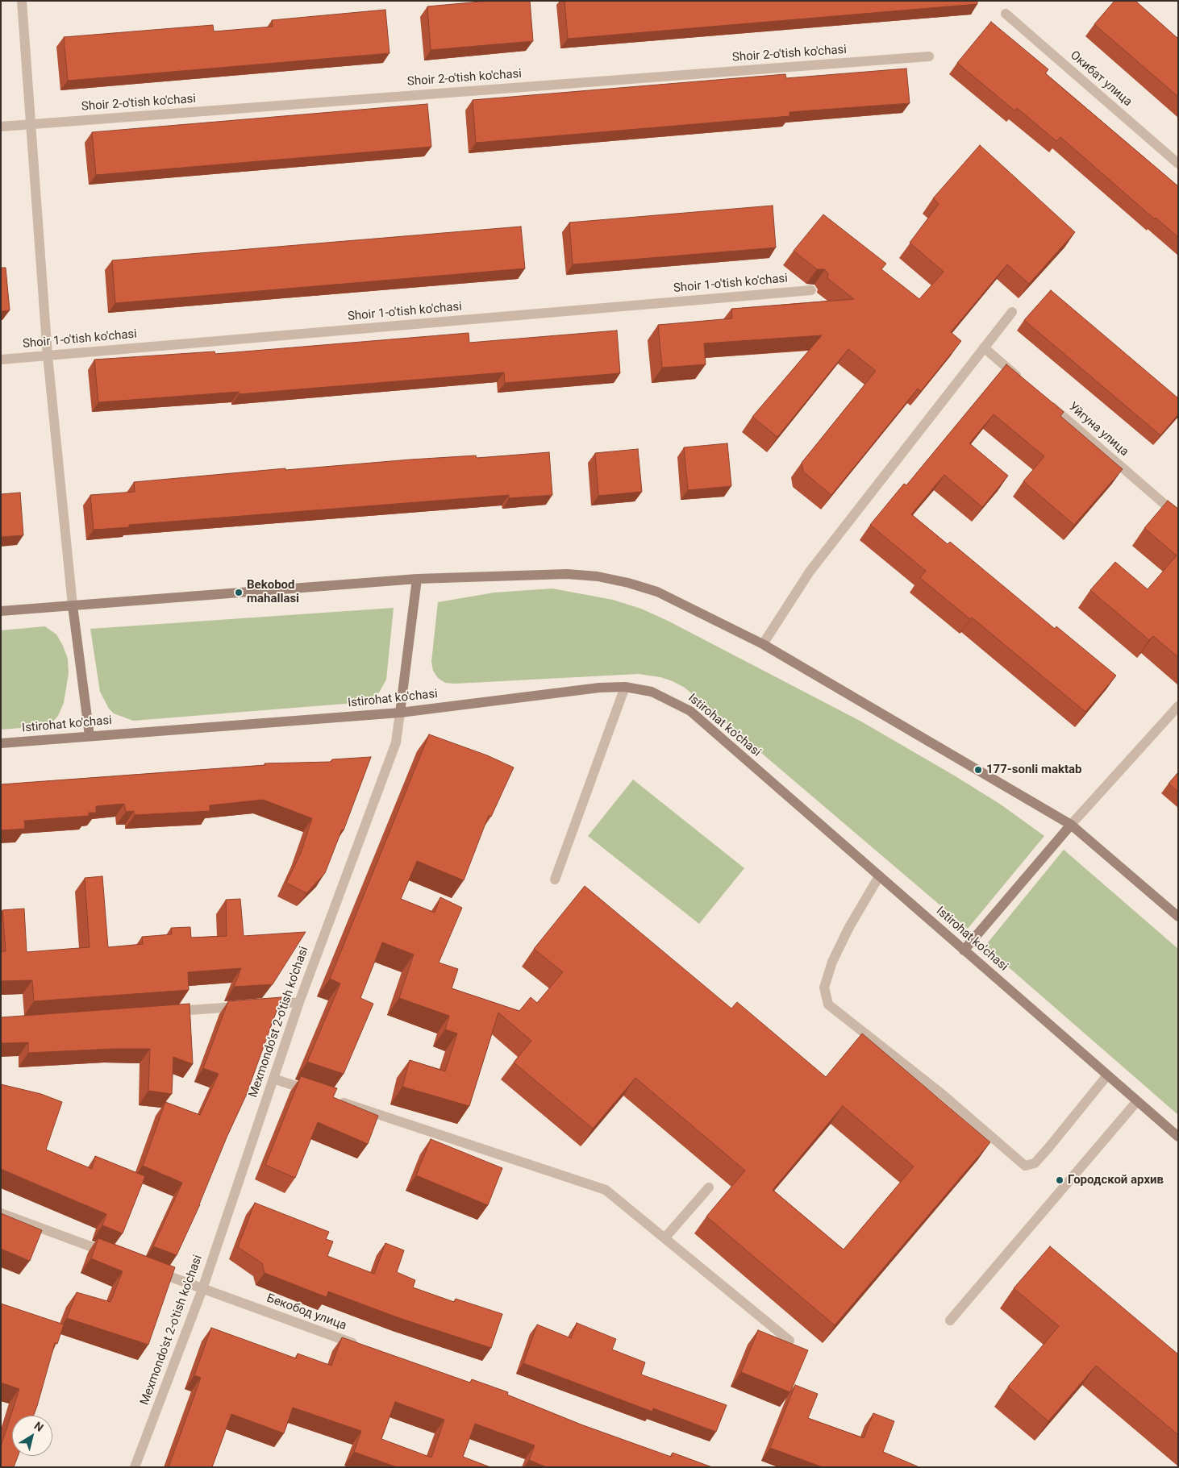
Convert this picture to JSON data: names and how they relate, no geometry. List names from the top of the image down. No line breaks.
{"streets":{"main road":["Istirohat ko'chasi","Mexmondo'st 2-o'tish ko'chasi"],"street":["Shoir 2-o'tish ko'chasi","Окибат улица","Shoir 1-o'tish ko'chasi","Уйгуна улица","Бекобод улица"]},"crossings":[["Istirohat ko'chasi","Mexmondo'st 2-o'tish ko'chasi"],["Mexmondo'st 2-o'tish ko'chasi","Бекобод улица"]],"places":["Bekobod mahallasi","177-sonli maktab","Городской архив"],"north":"top right"}
